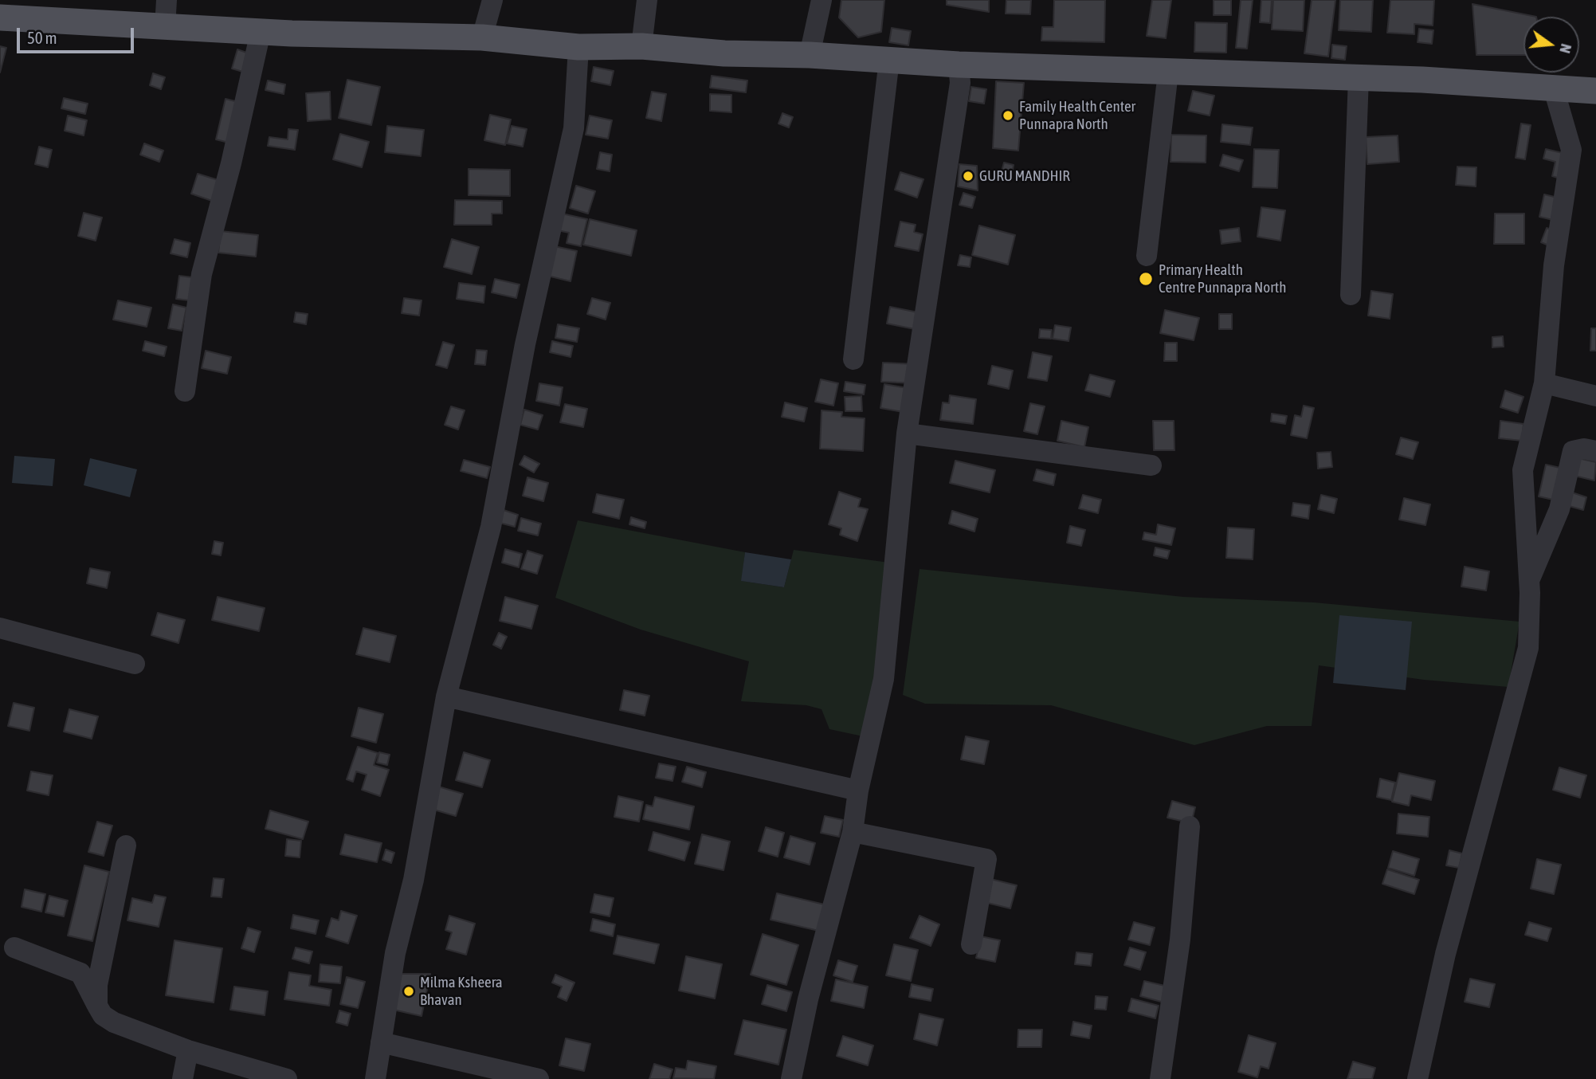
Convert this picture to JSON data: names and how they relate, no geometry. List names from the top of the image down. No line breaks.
{"places":["Family Health Center Punnapra North","GURU MANDHIR","Primary Health Centre Punnapra North","Milma Ksheera Bhavan"],"scale_bar":"50 m","north":"right"}
